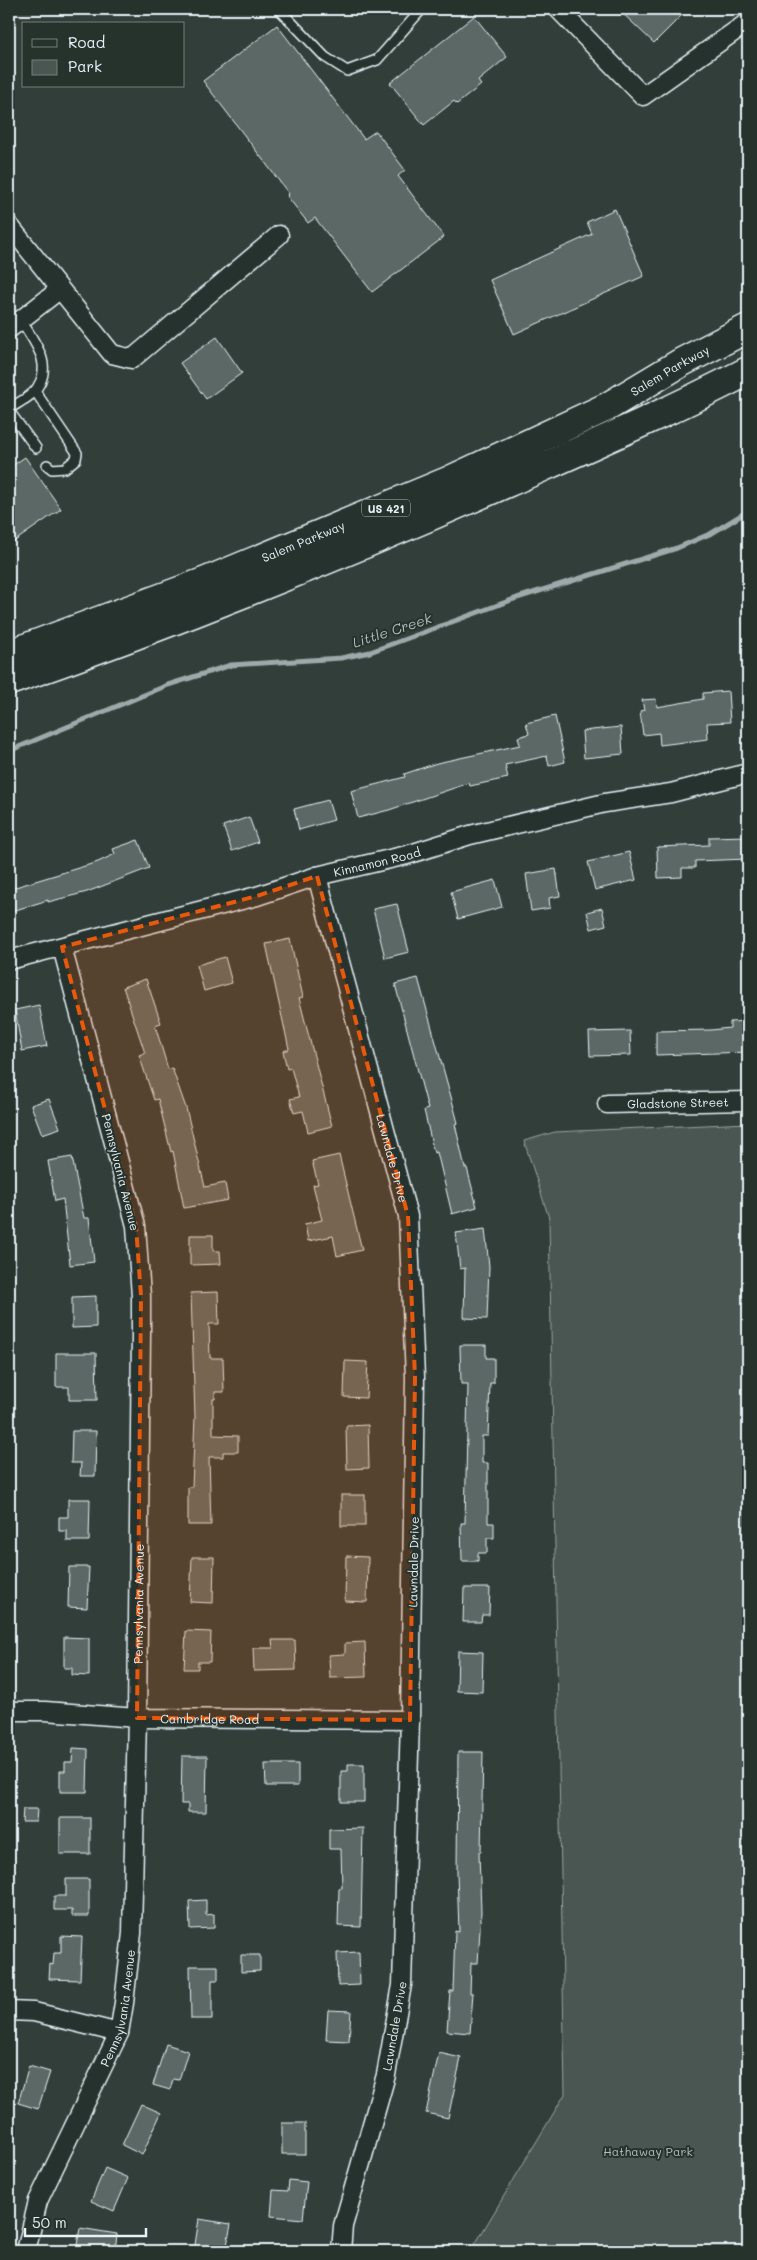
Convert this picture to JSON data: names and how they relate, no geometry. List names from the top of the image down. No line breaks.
{"streets":{"highway":["Salem Parkway","US 421"],"street":["Kinnamon Road","Gladstone Street","Lawndale Drive","Pennsylvania Avenue","Cambridge Road"]},"crossings":[["Kinnamon Road","Lawndale Drive"],["Kinnamon Road","Pennsylvania Avenue"],["Lawndale Drive","Cambridge Road"],["Pennsylvania Avenue","Cambridge Road"]],"water":["Little Creek"],"parks":["Hathaway Park"],"legend":["Road","Park"],"scale_bar":"50 m"}
